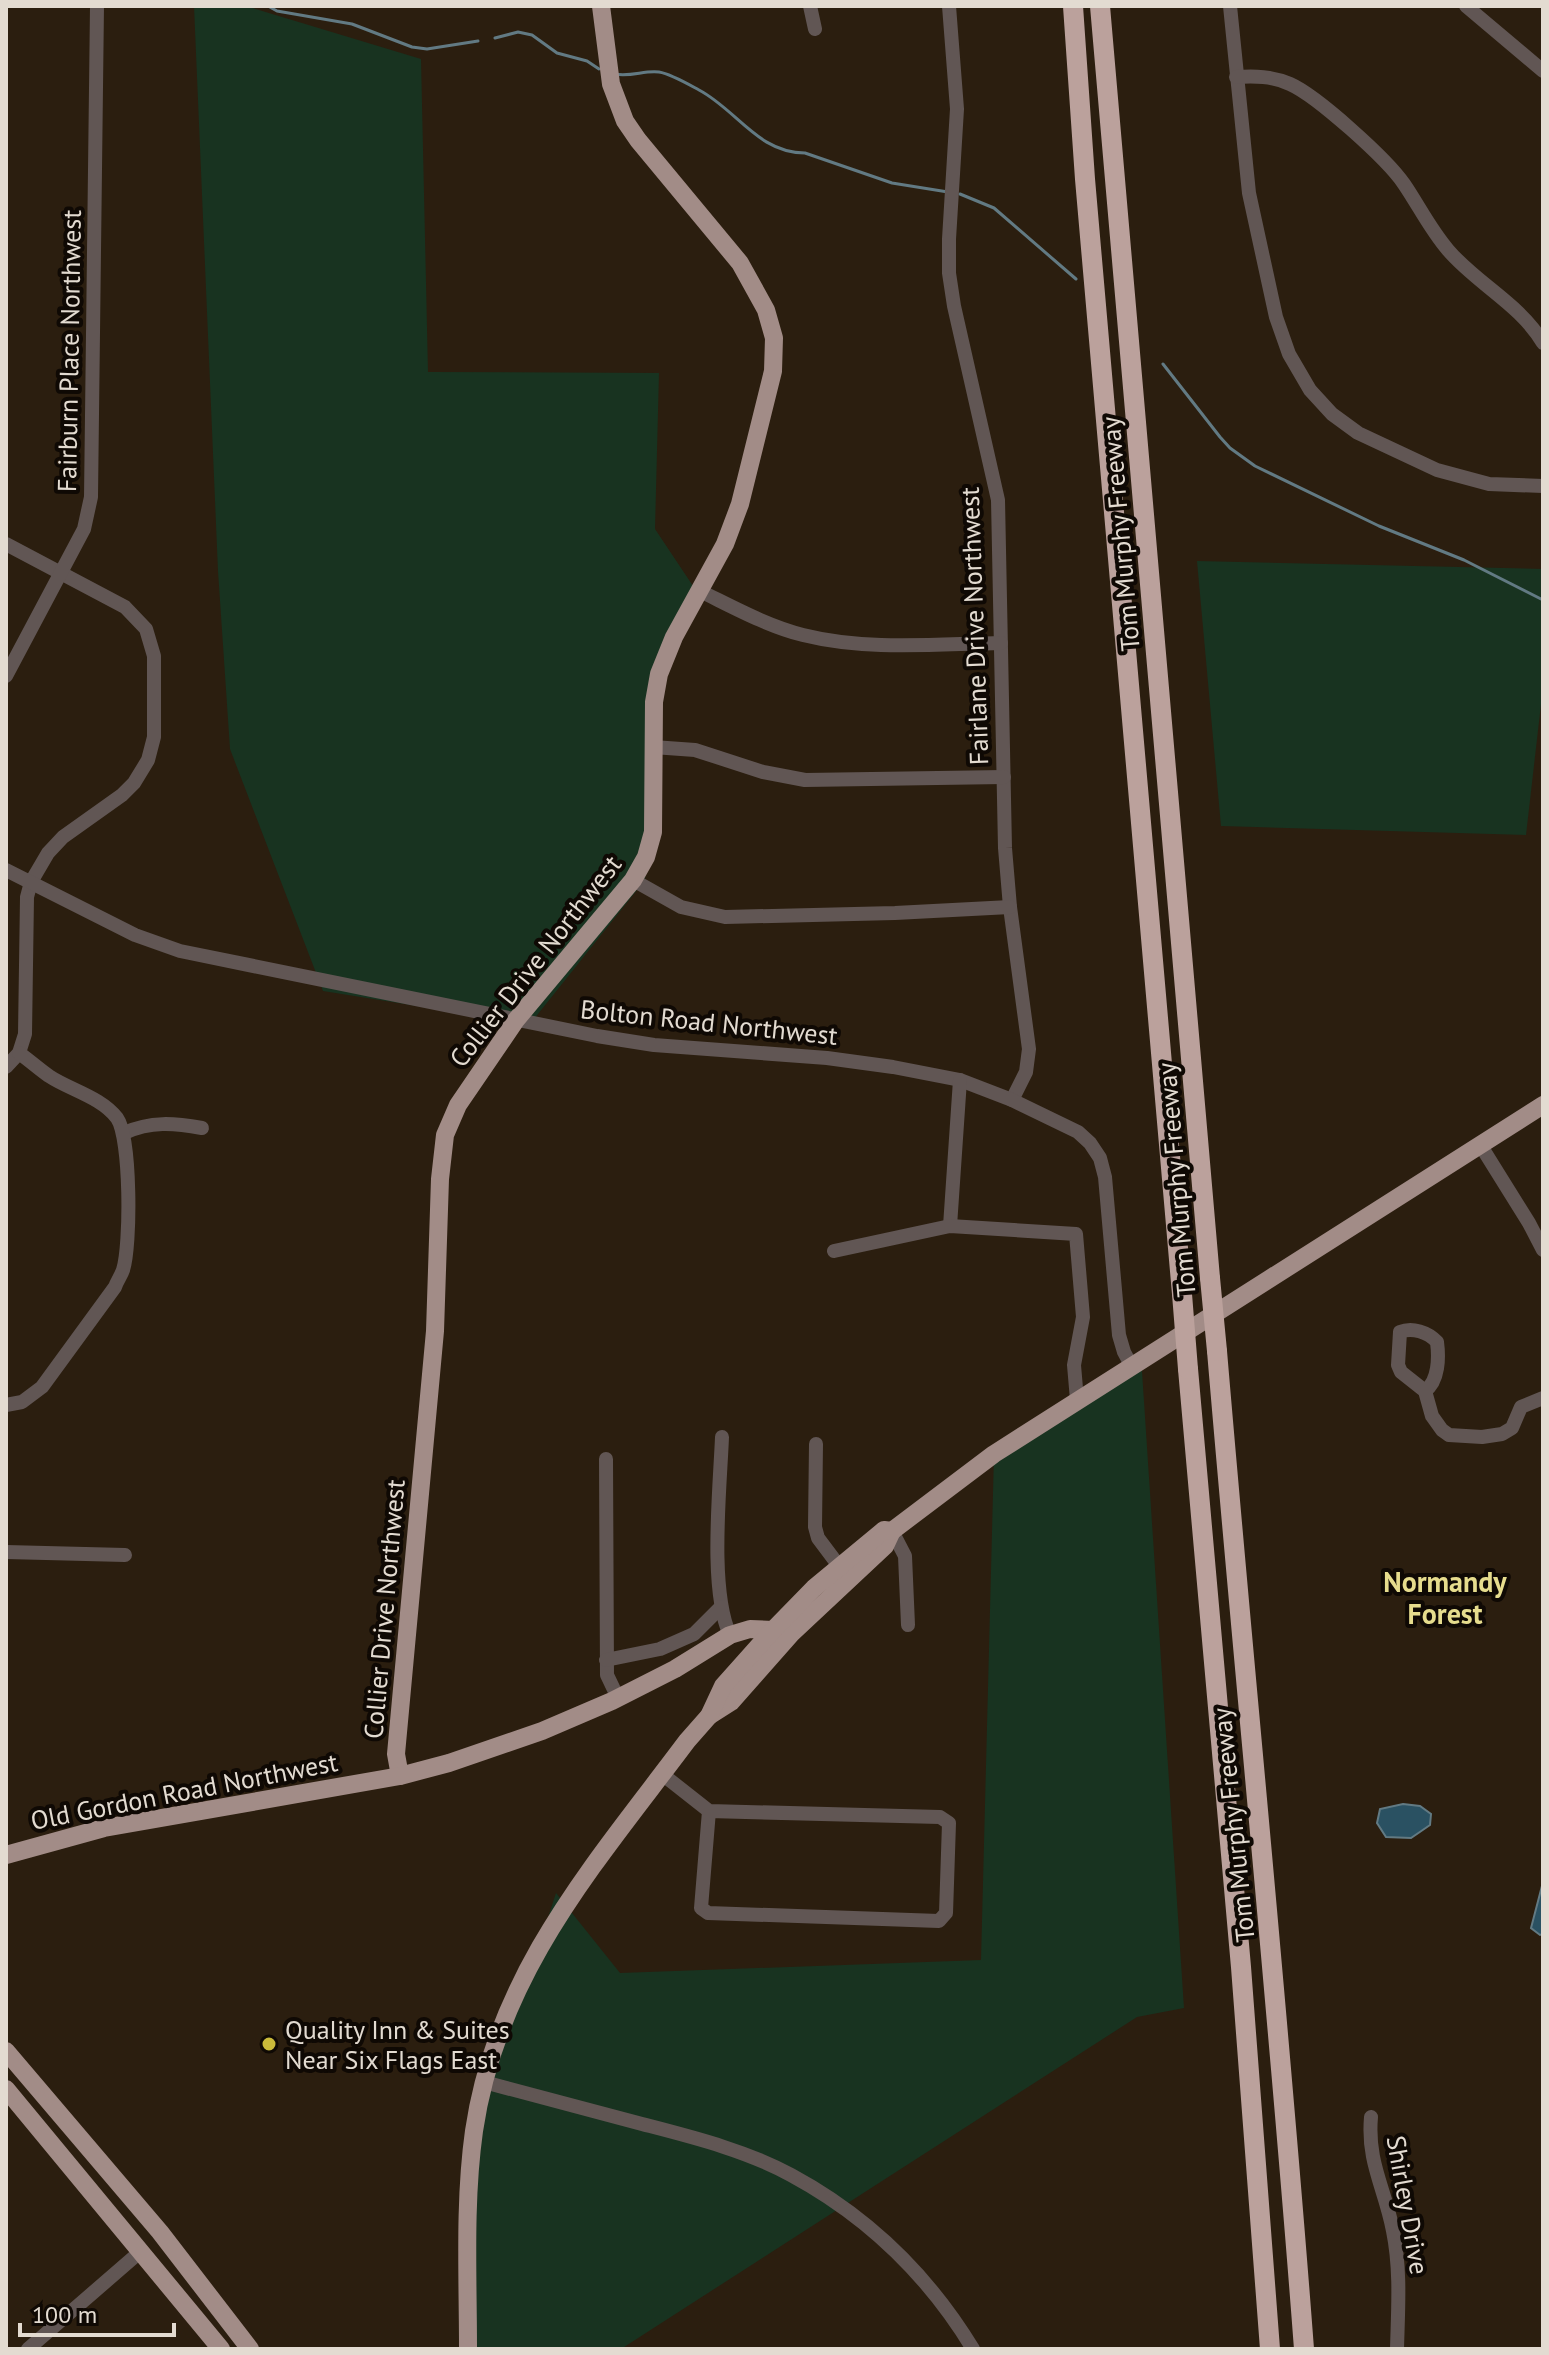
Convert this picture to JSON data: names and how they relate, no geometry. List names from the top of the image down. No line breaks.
{"streets":{"highway":["Tom Murphy Freeway"],"main road":["Collier Drive Northwest","Old Gordon Road Northwest"],"street":["Fairburn Place Northwest","Fairlane Drive Northwest","Bolton Road Northwest","Shirley Drive"]},"crossings":[["Fairlane Drive Northwest","Bolton Road Northwest"],["Collier Drive Northwest","Bolton Road Northwest"],["Collier Drive Northwest","Old Gordon Road Northwest"]],"districts":["Normandy Forest"],"places":["Quality Inn & Suites Near Six Flags East"],"scale_bar":"100 m"}
